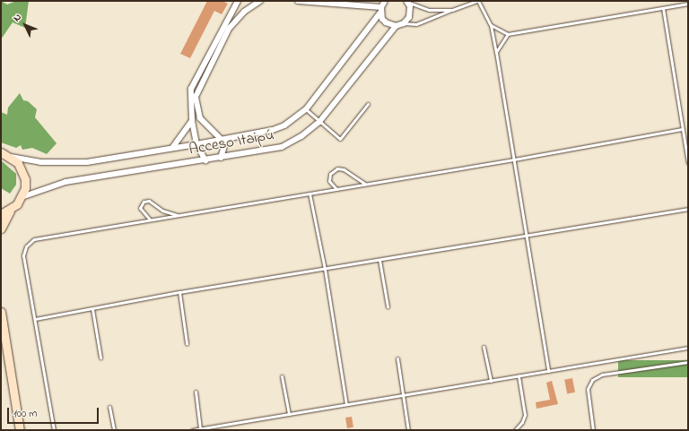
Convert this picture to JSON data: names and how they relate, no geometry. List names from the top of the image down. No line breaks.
{"streets":{"street":["Acceso Itaipú"]},"scale_bar":"100 m","north":"top left"}
